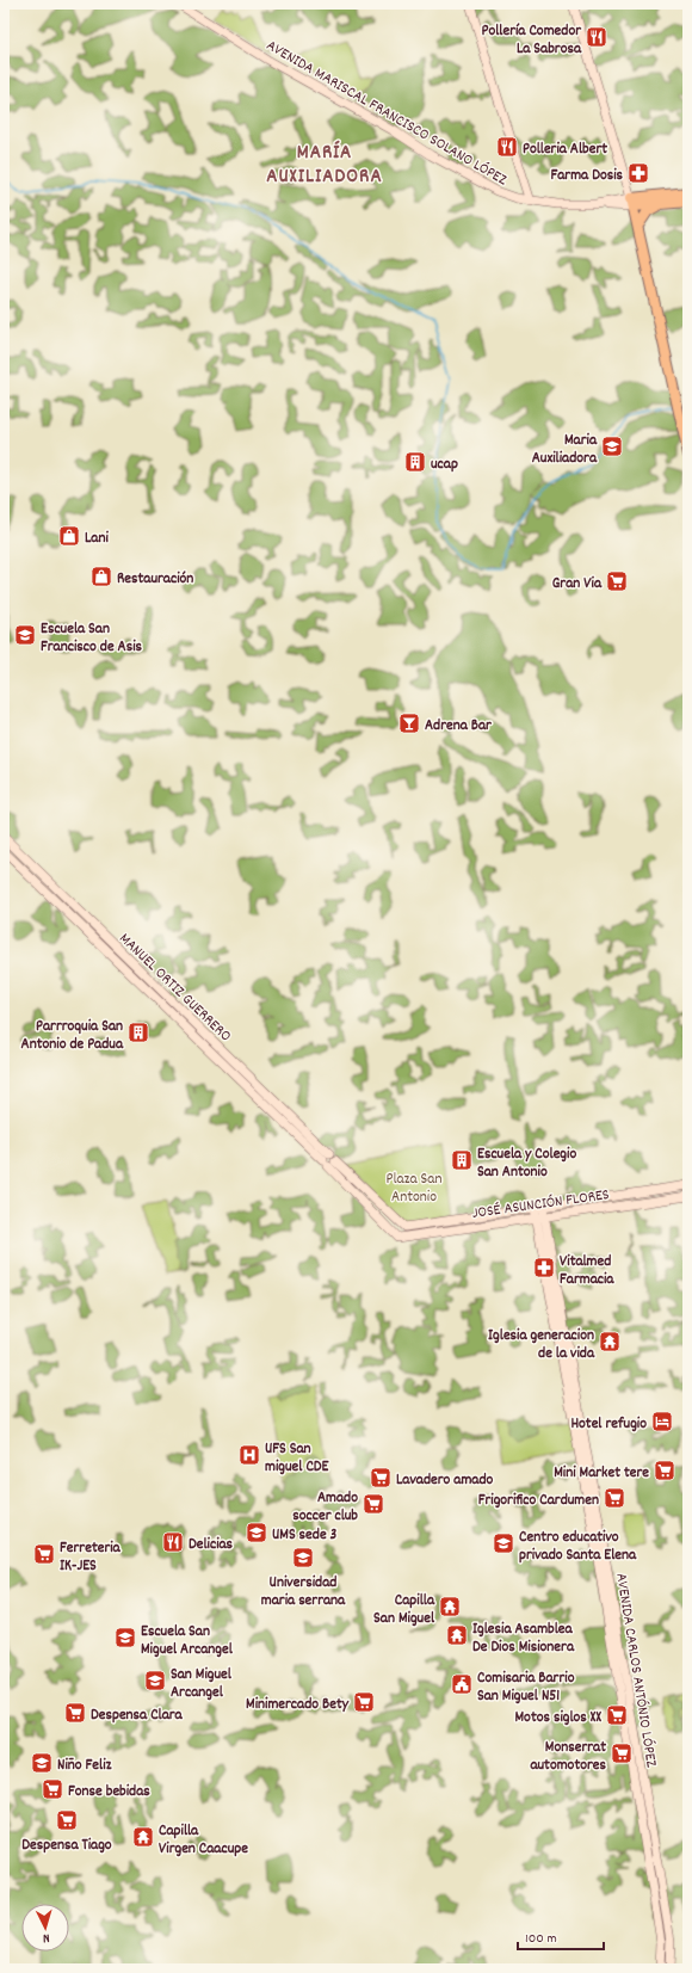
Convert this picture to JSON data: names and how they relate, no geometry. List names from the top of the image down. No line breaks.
{"streets":{"main road":["AVENIDA MARISCAL FRANCISCO SOLANO LÓPEZ","MANUEL ORTIZ GUERRERO","JOSÉ ASUNCIÓN FLORES","AVENIDA CARLOS ANTÓNIO LÓPEZ"]},"crossings":[["MANUEL ORTIZ GUERRERO","JOSÉ ASUNCIÓN FLORES"],["JOSÉ ASUNCIÓN FLORES","AVENIDA CARLOS ANTÓNIO LÓPEZ"]],"districts":["MARÍA AUXILIADORA"],"parks":["Plaza San Antonio"],"places":{"restaurant":["Pollería Comedor La Sabrosa","Polleria Albert","Delicias"],"pharmacy":["Farma Dosis","Vitalmed Farmacia"],"school or university":["Maria Auxiliadora","Escuela San Francisco de Asis","UMS sede 3","Centro educativo privado Santa Elena","Universidad maria serrana","Escuela San Miguel Arcangel","San Miguel Arcangel","Niño Feliz"],"building":["ucap","Parrroquia San Antonio de Padua","Escuela y Colegio San Antonio"],"shop":["Lani","Restauración"],"supermarket":["Gran Via","Mini Market tere","Lavadero amado","Frigorifico Cardumen","Amado soccer club","Ferreteria IK-JES","Minimercado Bety","Despensa Clara","Motos siglos XX","Monserrat automotores","Fonse bebidas","Despensa Tiago"],"bar":["Adrena Bar"],"temple":["Iglesia generacion de la vida","Capilla San Miguel","Iglesia Asamblea De Dios Misionera","Capilla Virgen Caacupe"],"hotel":["Hotel refugio"],"hospital":["UFS San miguel CDE"],"public building":["Comisaria Barrio San Miguel N51"]},"scale_bar":"100 m","north":"bottom"}
